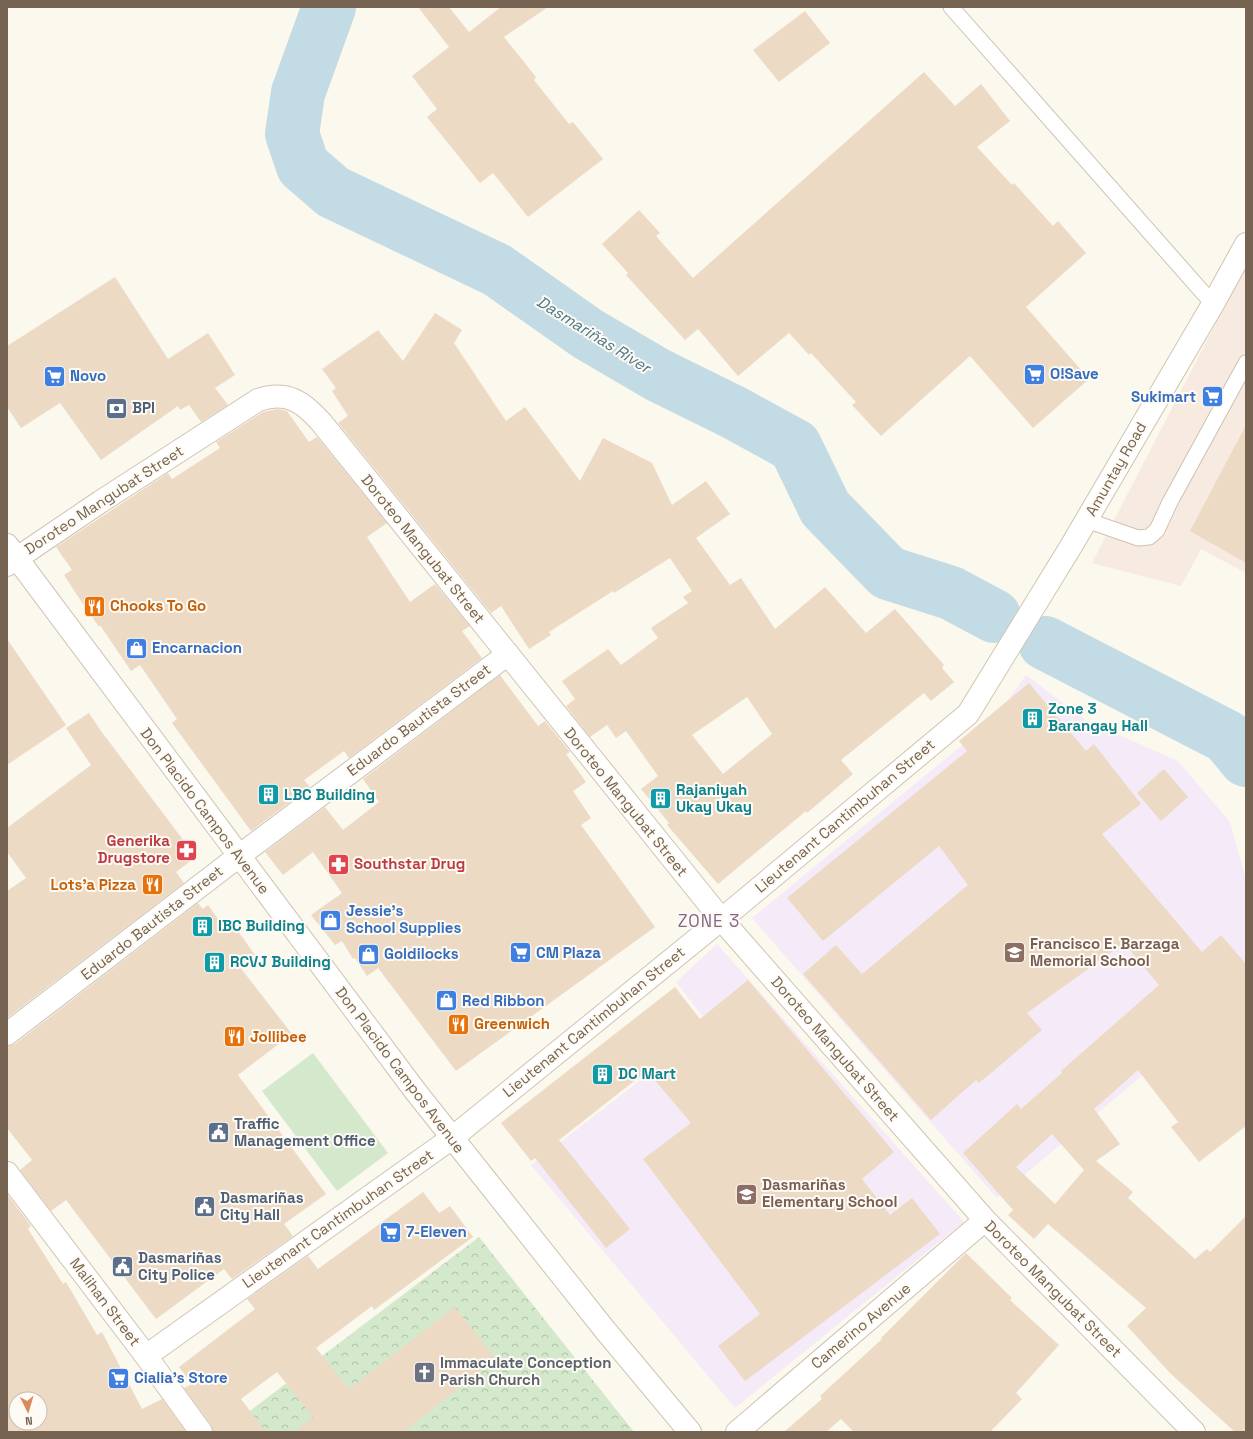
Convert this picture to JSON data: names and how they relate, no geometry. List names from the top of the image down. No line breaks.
{"streets":{"street":["Amuntay Road","Doroteo Mangubat Street","Eduardo Bautista Street","Don Placido Campos Avenue","Lieutenant Cantimbuhan Street","Malihan Street","Camerino Avenue"]},"crossings":[["Amuntay Road","Lieutenant Cantimbuhan Street"],["Doroteo Mangubat Street","Eduardo Bautista Street"],["Doroteo Mangubat Street","Don Placido Campos Avenue"],["Doroteo Mangubat Street","Lieutenant Cantimbuhan Street"],["Doroteo Mangubat Street","Camerino Avenue"],["Eduardo Bautista Street","Don Placido Campos Avenue"],["Don Placido Campos Avenue","Lieutenant Cantimbuhan Street"],["Lieutenant Cantimbuhan Street","Malihan Street"]],"districts":["ZONE 3"],"water":["Dasmariñas River"],"places":{"supermarket":["O!Save","Novo","Sukimart","CM Plaza","7-Eleven","Cialia's Store"],"bank":["BPI"],"restaurant":["Chooks To Go","Lots'a Pizza","Greenwich","Jollibee"],"shop":["Encarnacion","Jessie's School Supplies","Goldilocks","Red Ribbon"],"building":["Zone 3 Barangay Hall","LBC Building","Rajaniyah Ukay Ukay","IBC Building","RCVJ Building","DC Mart"],"pharmacy":["Generika Drugstore","Southstar Drug"],"school or university":["Francisco E. Barzaga Memorial School","Dasmariñas Elementary School"],"public building":["Traffic Management Office","Dasmariñas City Hall","Dasmariñas City Police"],"church":["Immaculate Conception Parish Church"]},"north":"bottom"}
